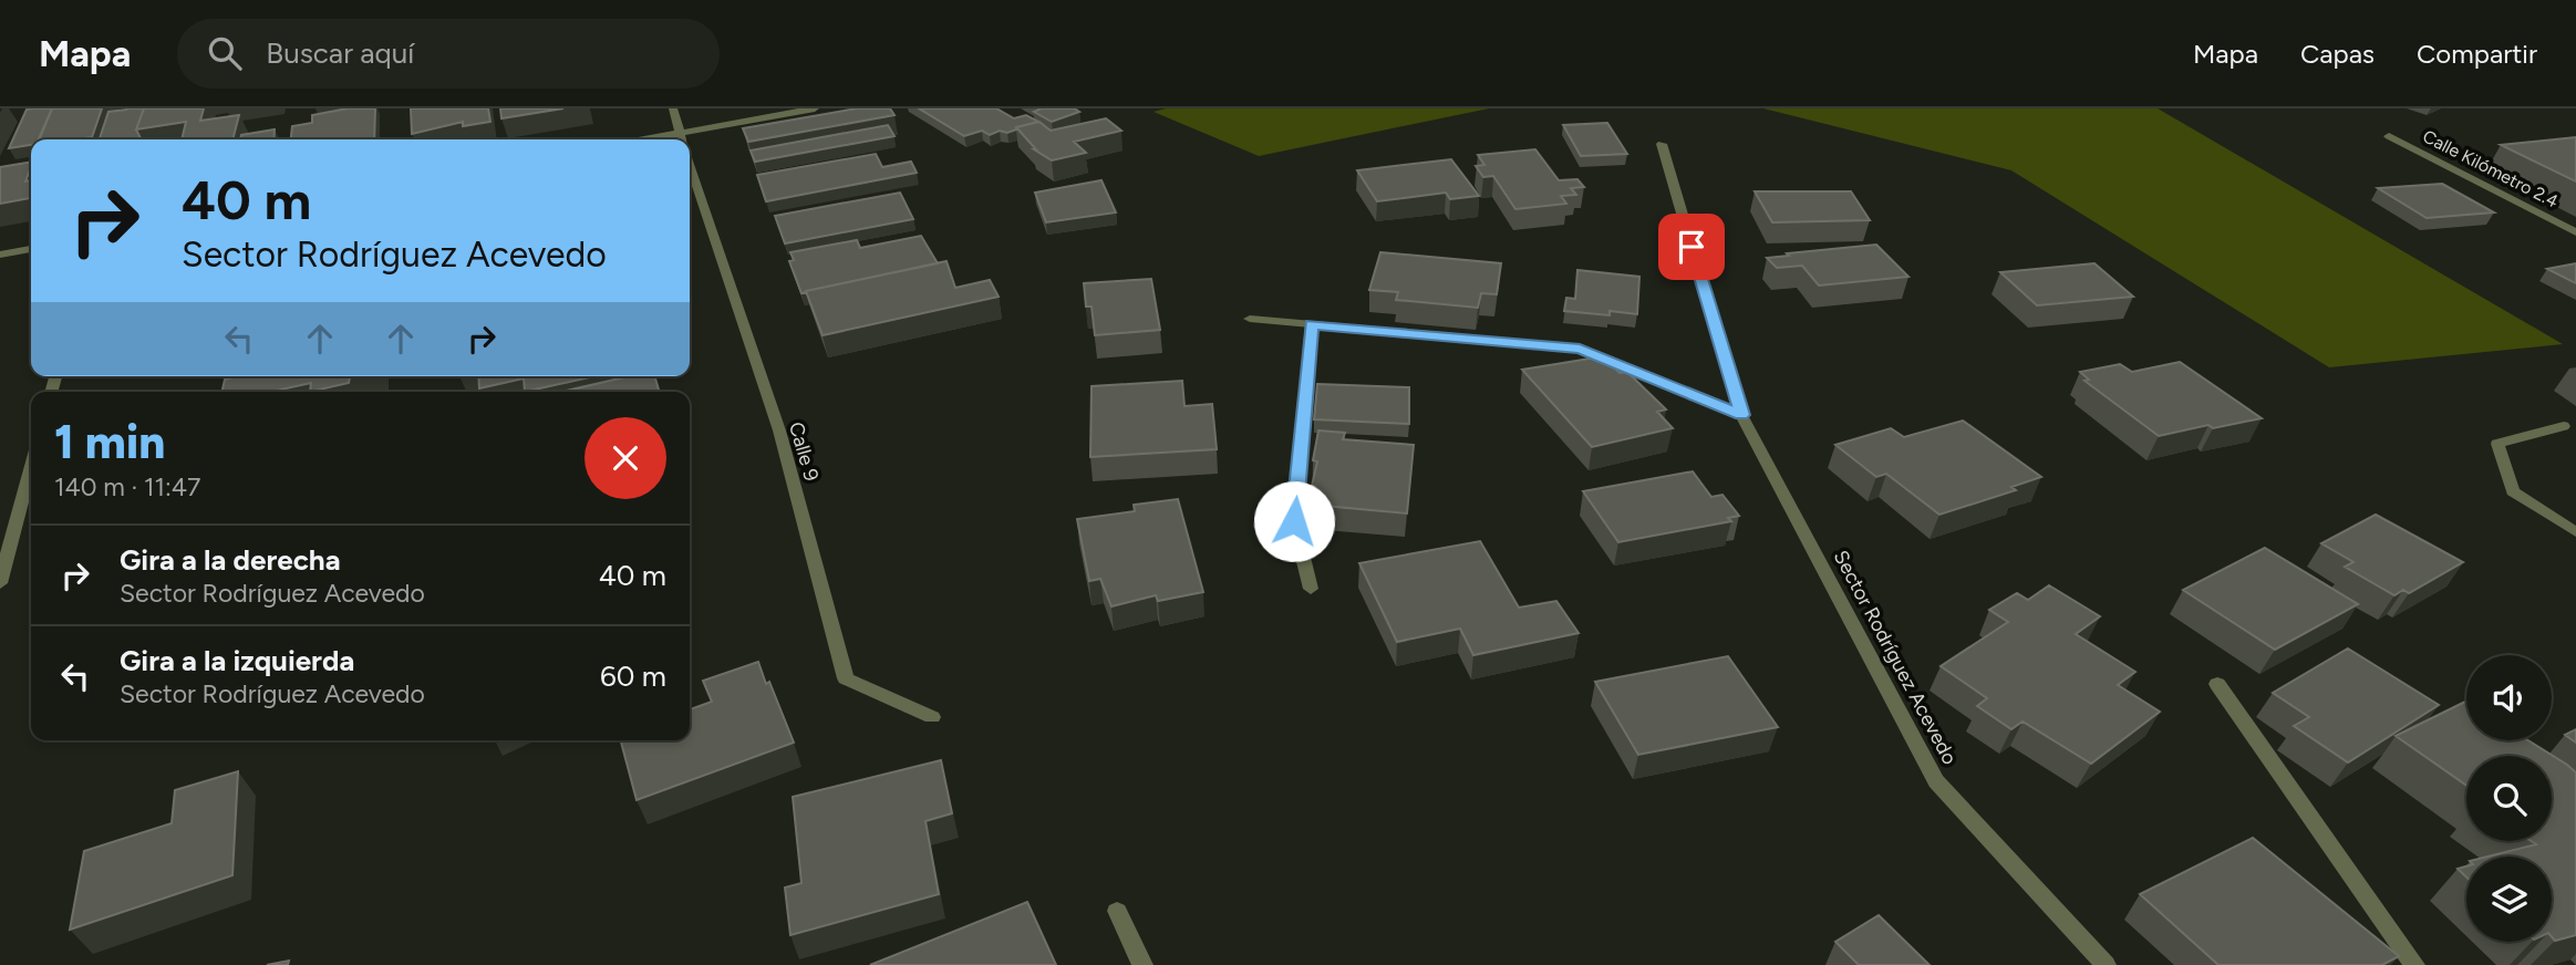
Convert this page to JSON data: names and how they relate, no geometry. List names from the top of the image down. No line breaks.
{"streets":{"street":["Calle Kilómetro 2.4","Calle 9","Sector Rodríguez Acevedo"]},"page":{"header":"Mapa","search":"Buscar aquí","nav":["Mapa","Capas","Compartir"],"turn":["40 m","Sector Rodríguez Acevedo"],"heading":["1 min","140 m · 11:47"],"list":[{"name":"Gira a la derecha","note":"Sector Rodríguez Acevedo","value":"40 m"},{"name":"Gira a la izquierda","note":"Sector Rodríguez Acevedo","value":"60 m"}]}}
